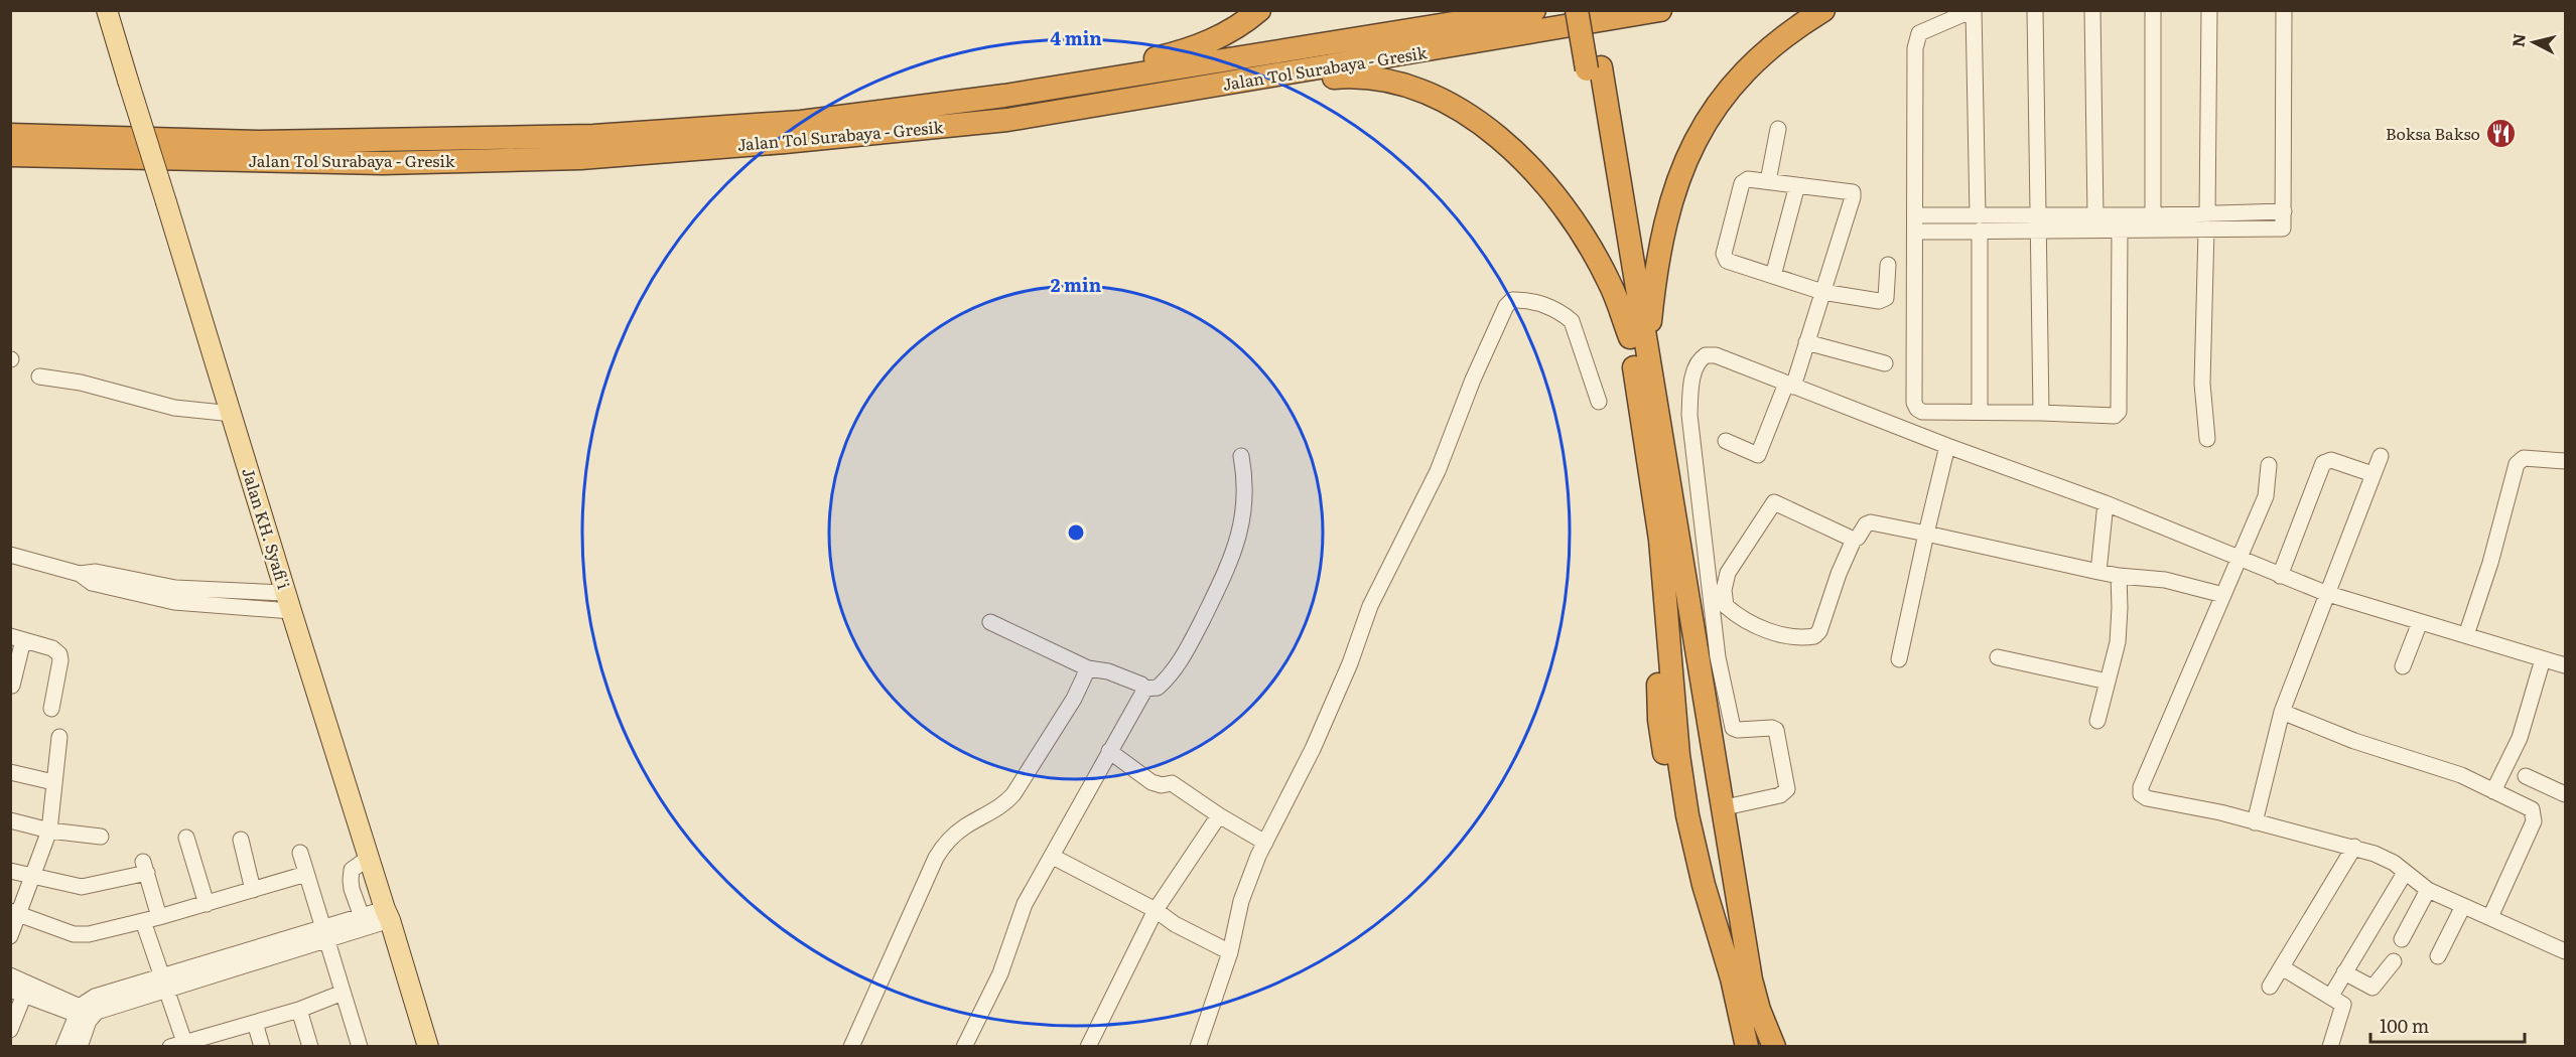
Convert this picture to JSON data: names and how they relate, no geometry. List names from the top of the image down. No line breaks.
{"streets":{"highway":["Jalan Tol Surabaya - Gresik"],"main road":["Jalan KH. Syafi'i"]},"places":{"restaurant":["Boksa Bakso"]},"scale_bar":"100 m","north":"left","rings":["4 min","2 min"]}
